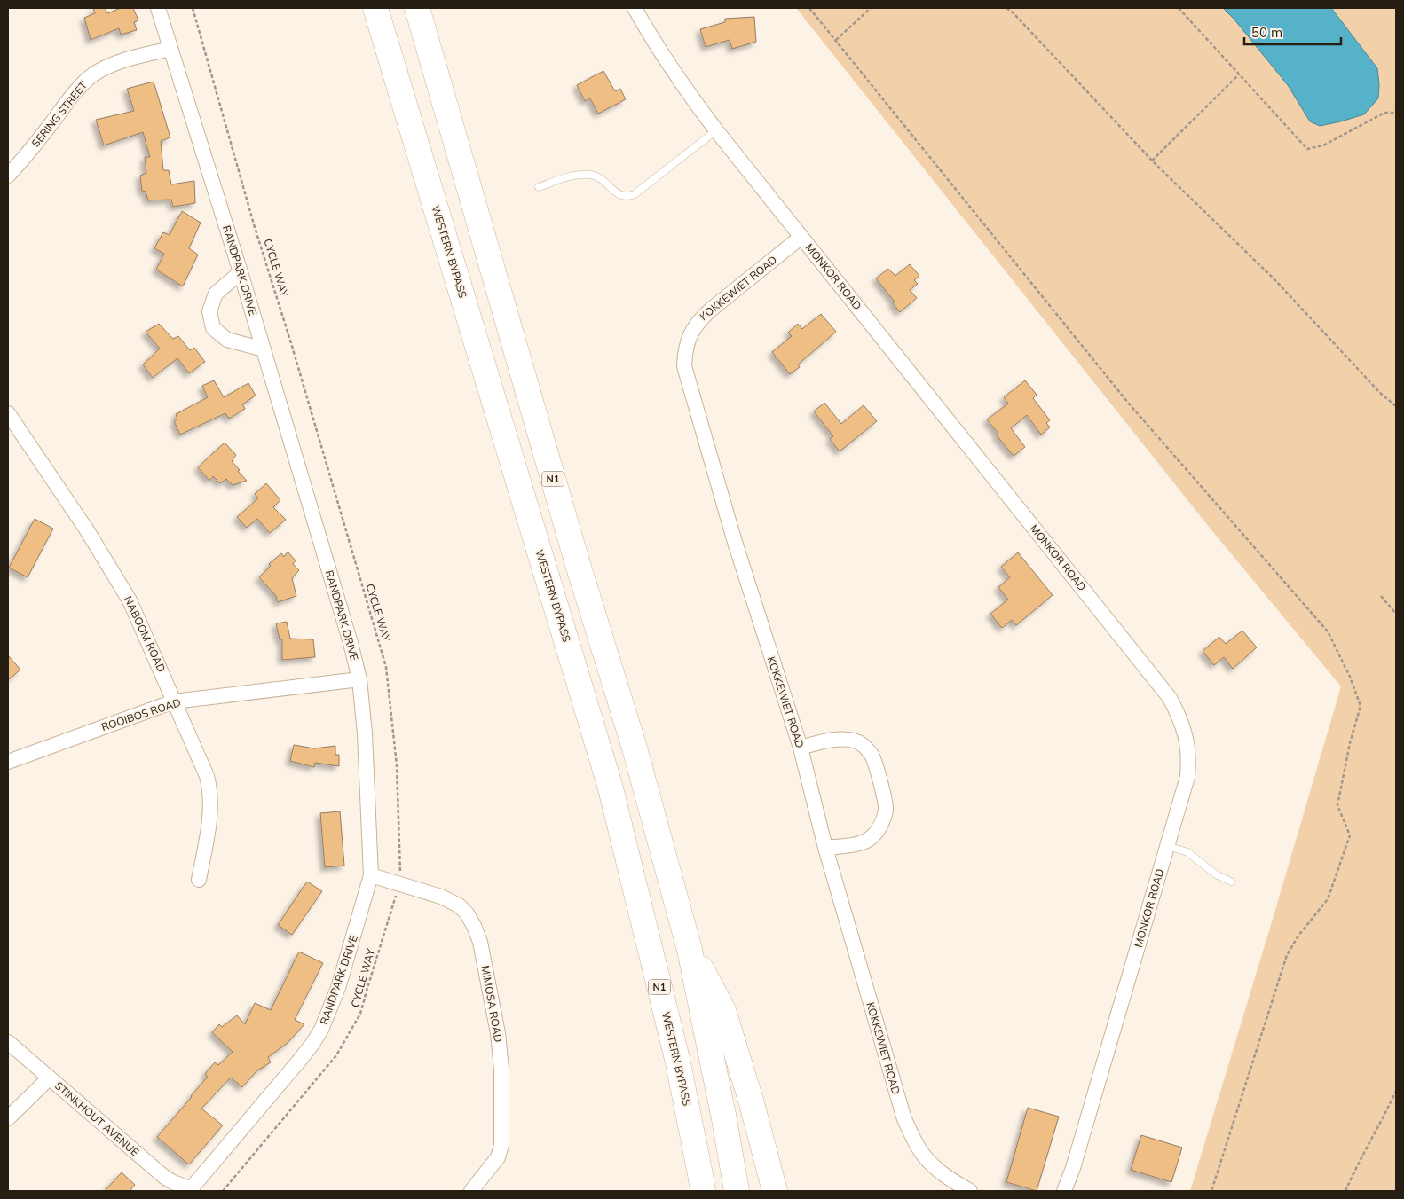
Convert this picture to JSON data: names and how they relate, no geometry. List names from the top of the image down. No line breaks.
{"streets":{"highway":["WESTERN BYPASS","N1"],"street":["SERING STREET","RANDPARK DRIVE","MONKOR ROAD","KOKKEWIET ROAD","NABOOM ROAD","ROOIBOS ROAD","MIMOSA ROAD","STINKHOUT AVENUE"],"path":["CYCLE WAY"]},"crossings":[["SERING STREET","RANDPARK DRIVE"],["CYCLE WAY","MIMOSA ROAD"],["RANDPARK DRIVE","ROOIBOS ROAD"],["RANDPARK DRIVE","MIMOSA ROAD"],["RANDPARK DRIVE","STINKHOUT AVENUE"],["MONKOR ROAD","KOKKEWIET ROAD"],["NABOOM ROAD","ROOIBOS ROAD"]],"scale_bar":"50 m"}
